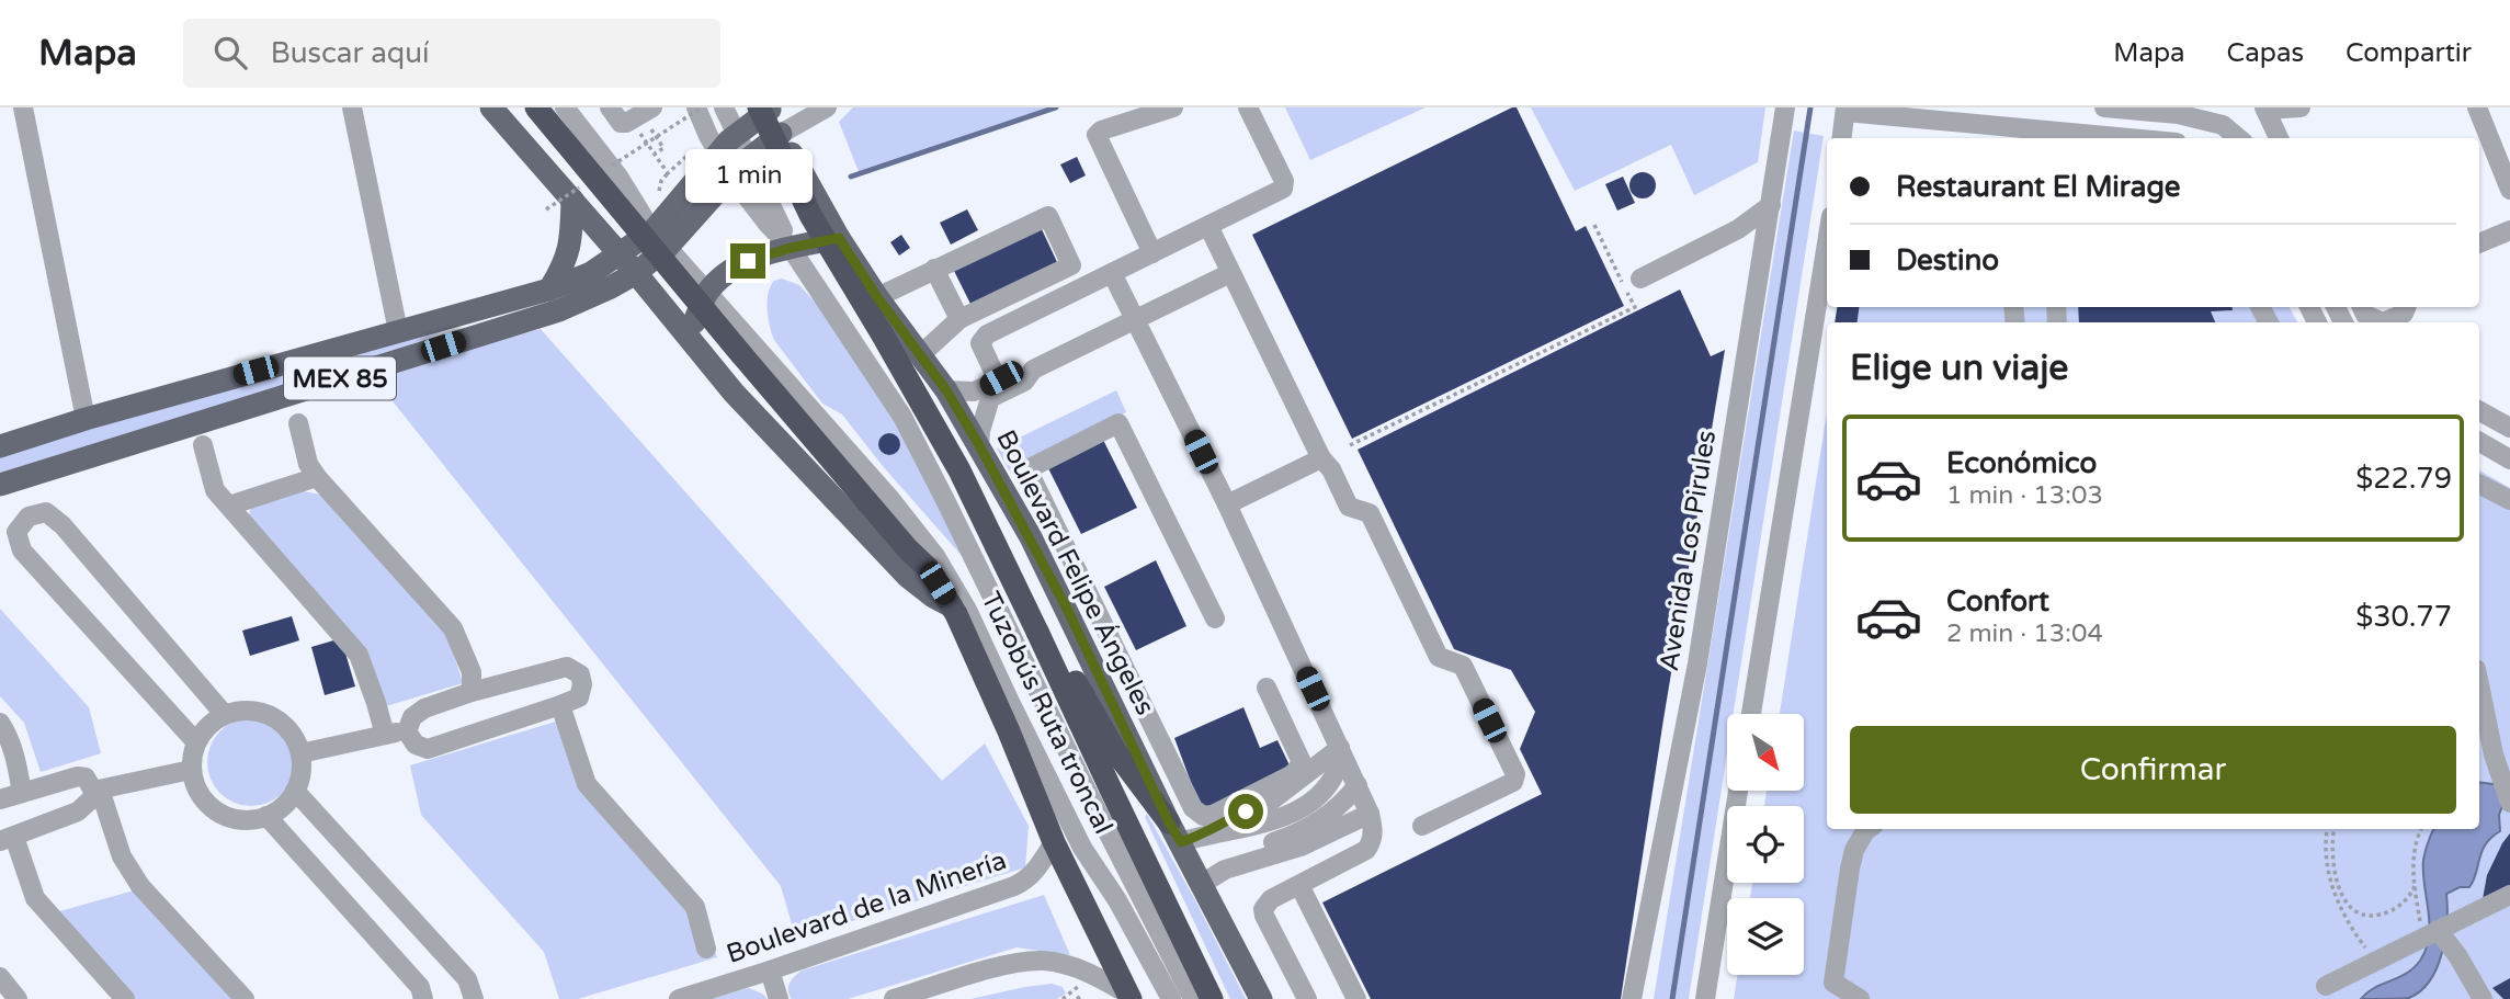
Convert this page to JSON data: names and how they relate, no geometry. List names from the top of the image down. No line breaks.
{"streets":{"main road":["MEX 85","Boulevard Felipe Ángeles"],"street":["Avenida Los Pirules","Tuzobús Ruta troncal","Boulevard de la Minería"]},"crossings":[["MEX 85","Boulevard Felipe Ángeles"],["MEX 85","Tuzobús Ruta troncal"]],"north":"bottom right","page":{"header":"Mapa","search":"Buscar aquí","nav":["Mapa","Capas","Compartir"],"banner":["Restaurant El Mirage","Destino"],"bubble":"1 min","heading":"Elige un viaje","list":[{"name":"Económico","note":"1 min · 13:03","value":"$22.79"},{"name":"Confort","note":"2 min · 13:04","value":"$30.77"}],"buttons":"Confirmar"}}
